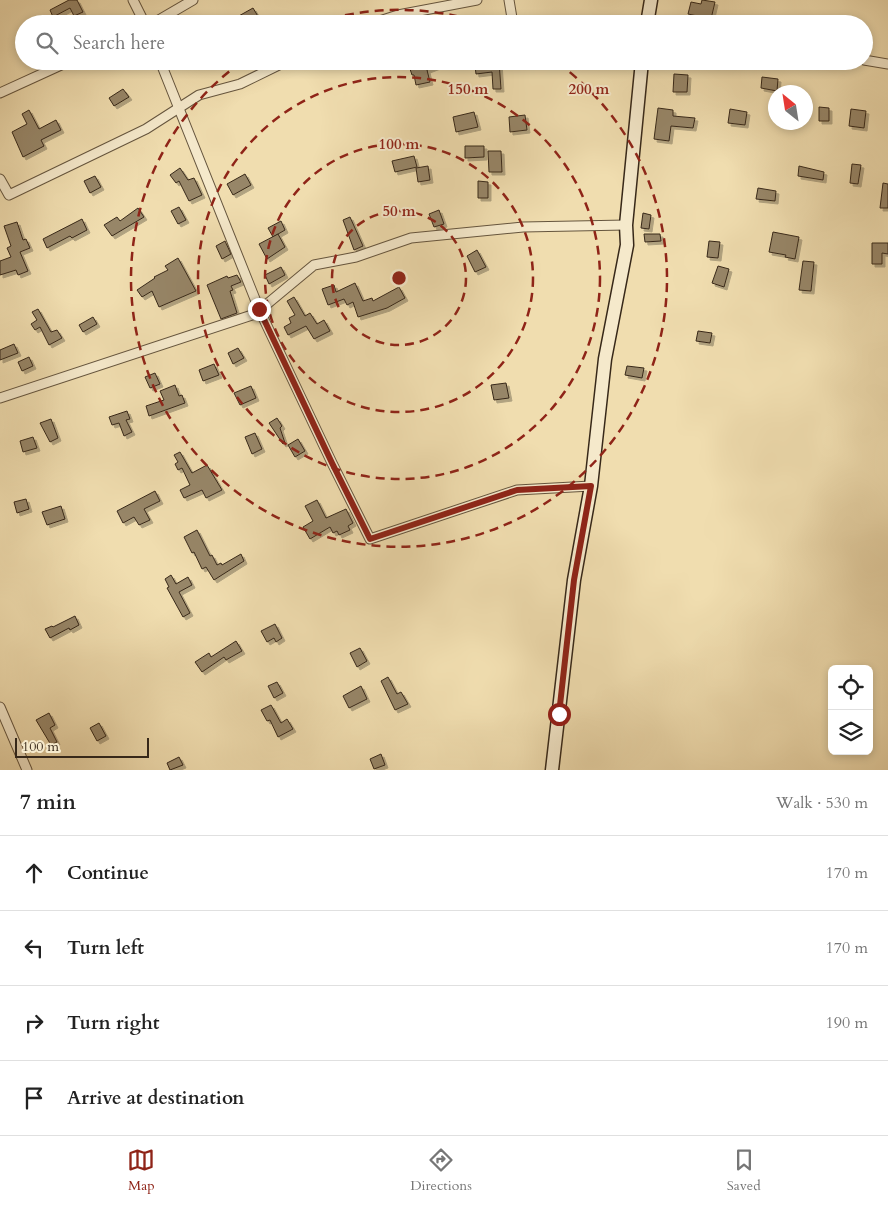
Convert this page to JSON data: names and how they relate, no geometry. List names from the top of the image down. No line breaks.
{"scale_bar":"100 m","north":"top left","page":{"search":"Search here","scale":"100 m","heading":["7 min","Walk · 530 m"],"list":[["Continue","170 m"],["Turn left","170 m"],["Turn right","190 m"],"Arrive at destination"],"nav":["Map","Directions","Saved"]},"rings":["200 m","150 m","100 m","50 m"]}
